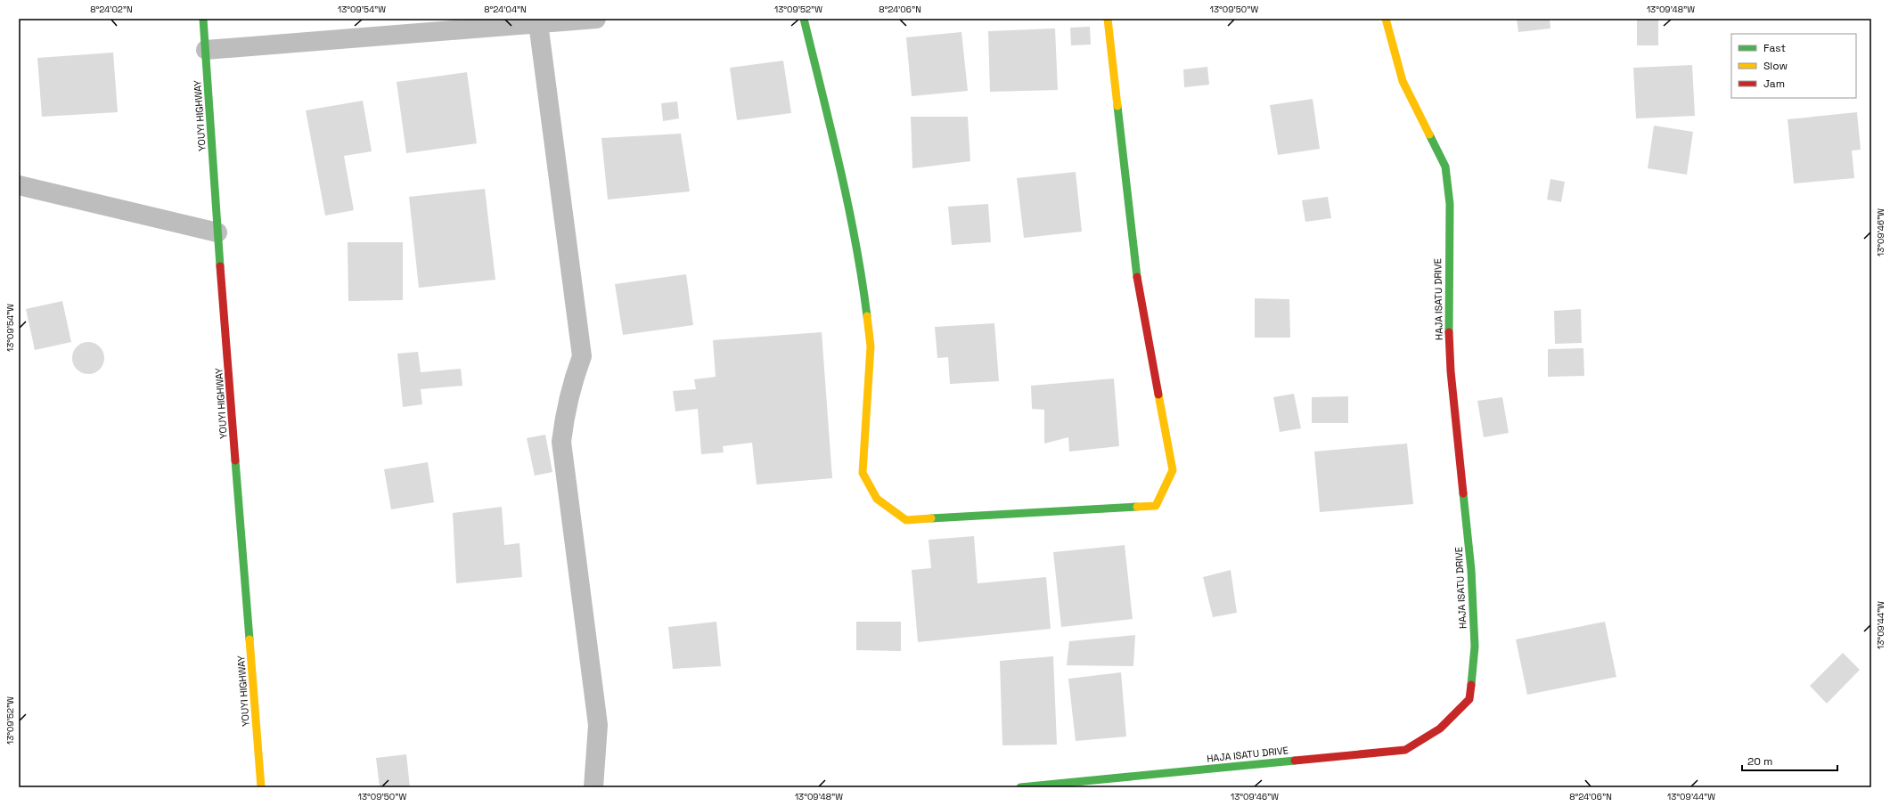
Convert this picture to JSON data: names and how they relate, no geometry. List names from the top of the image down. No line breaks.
{"streets":{"street":["YOUYI HIGHWAY","HAJA ISATU DRIVE"]},"legend":["Fast","Slow","Jam"],"scale_bar":"20 m","coordinates":["8°24'02\"N","13°09'54\"W","8°24'04\"N","13°09'52\"W","8°24'06\"N","13°09'50\"W","13°09'48\"W","13°09'46\"W","13°09'44\"W"]}
